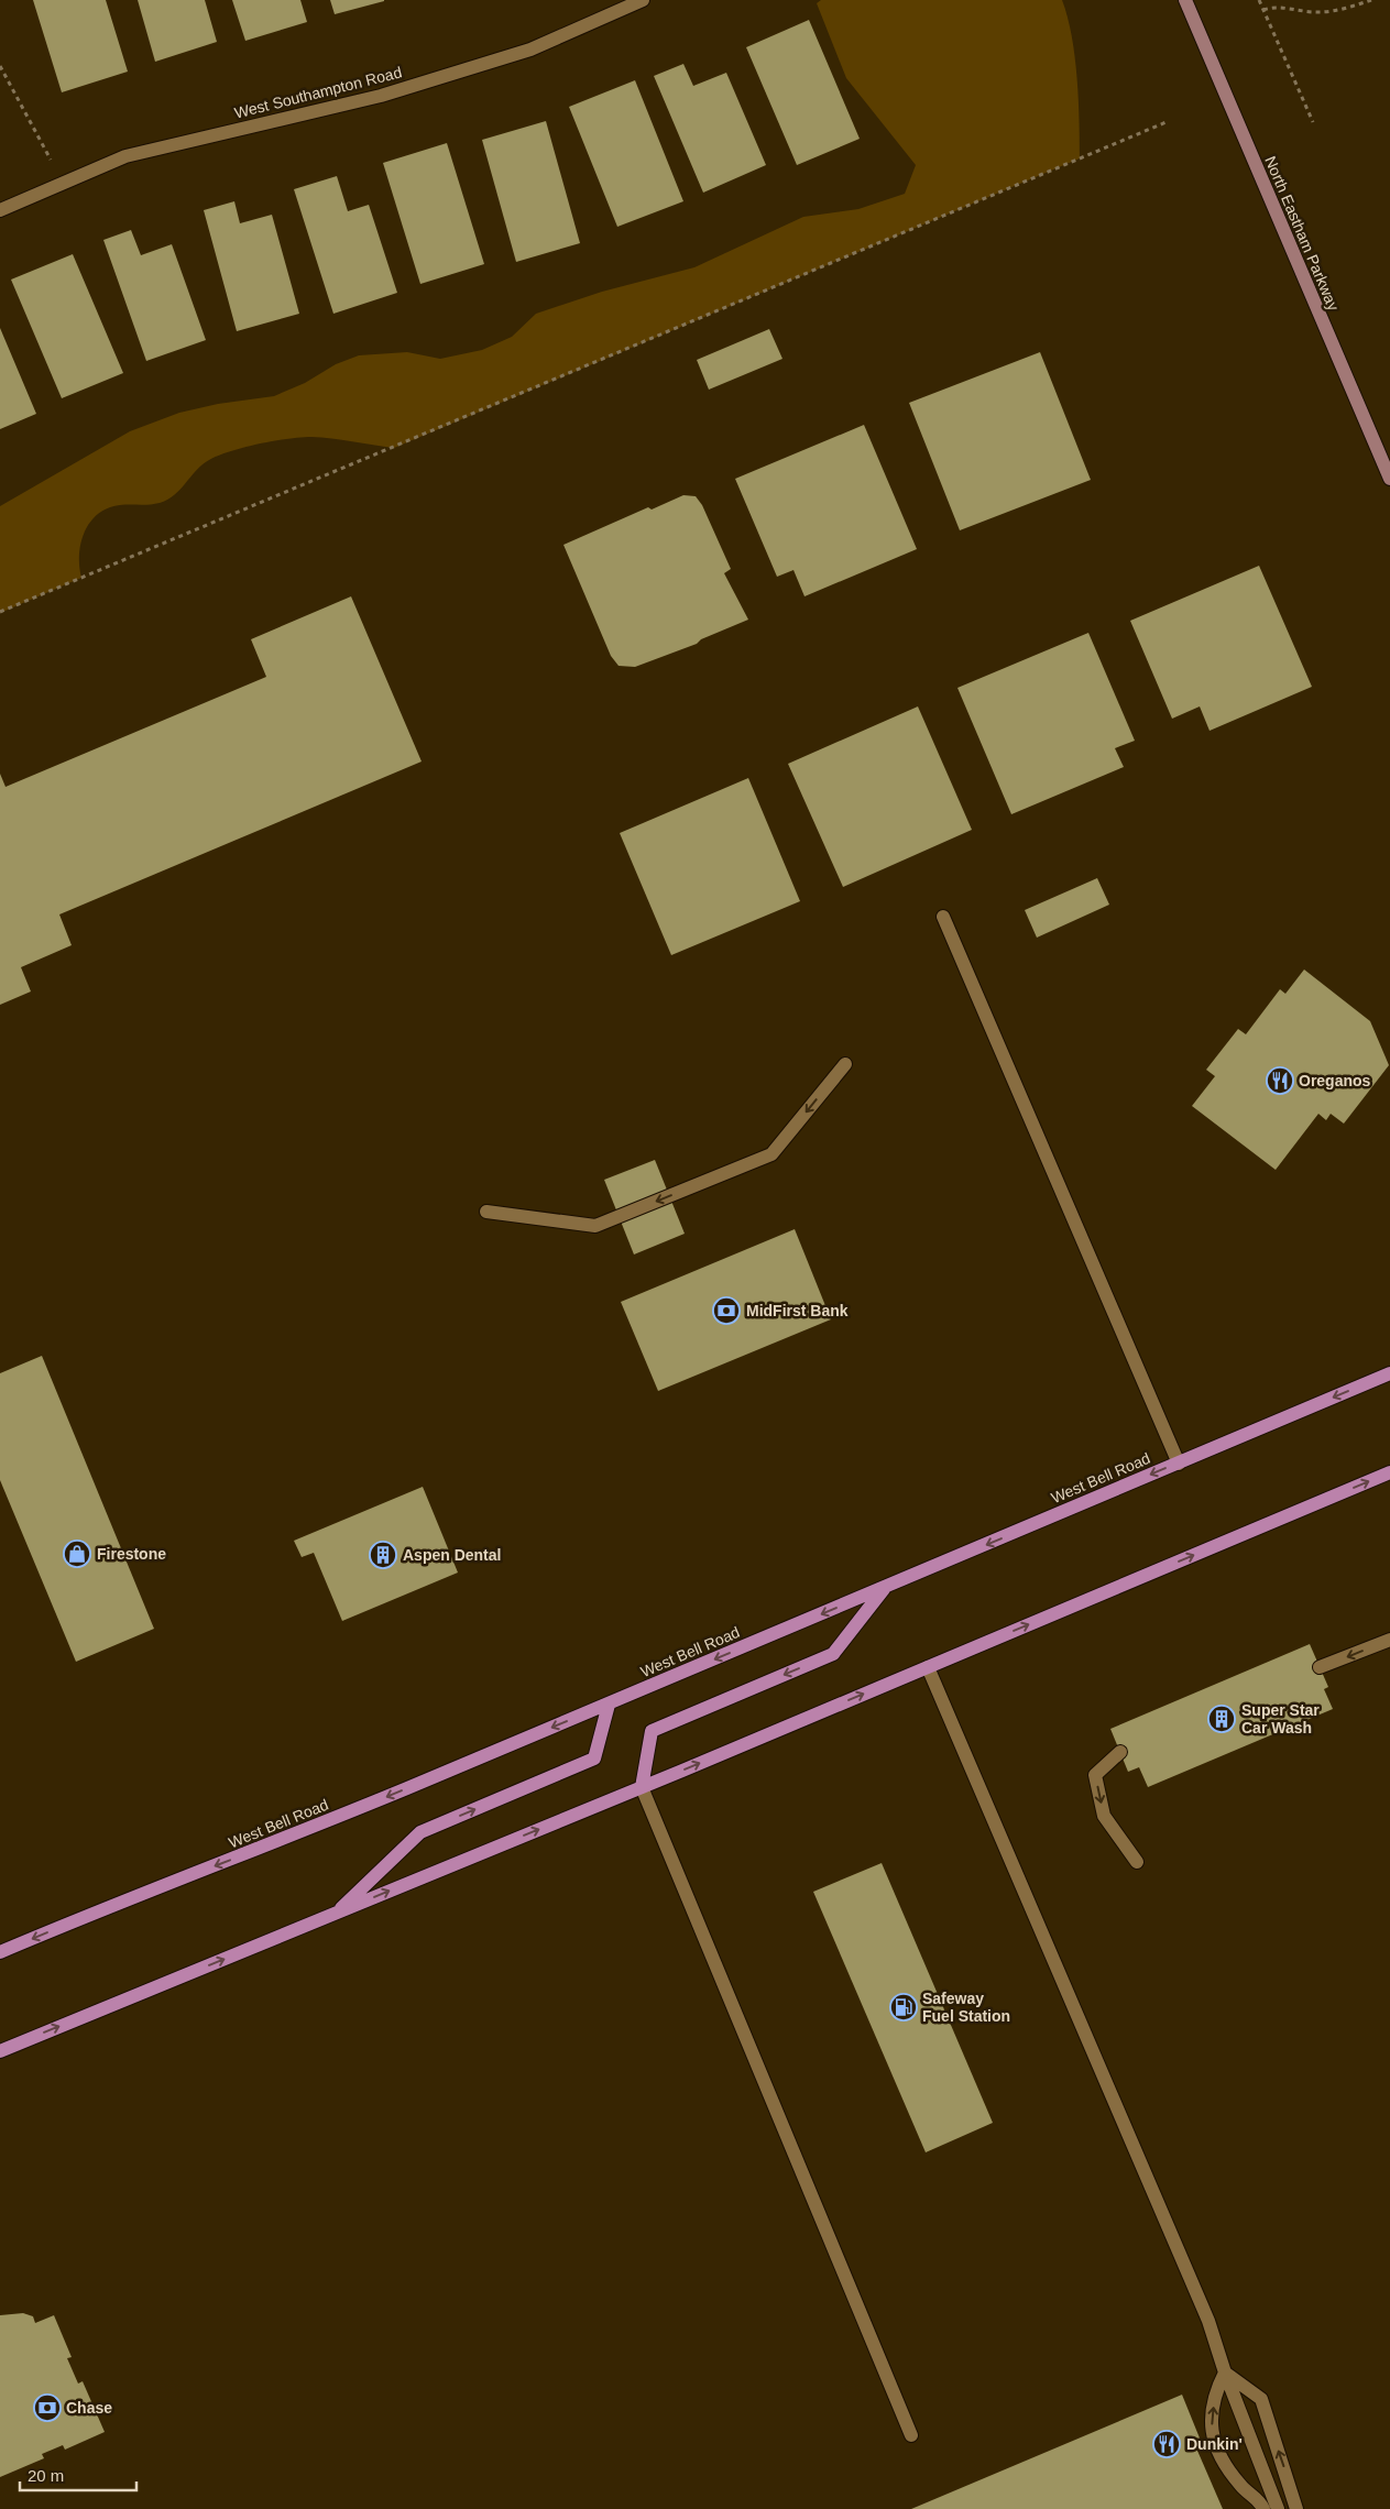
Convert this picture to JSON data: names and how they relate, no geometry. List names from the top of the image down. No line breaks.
{"streets":{"main road":["West Bell Road"],"street":["West Southampton Road","North Eastham Parkway"]},"places":{"restaurant":["Oreganos","Dunkin'"],"bank":["MidFirst Bank","Chase"],"shop":["Firestone"],"building":["Aspen Dental","Super Star Car Wash"],"fuel station":["Safeway Fuel Station"]},"scale_bar":"20 m"}
